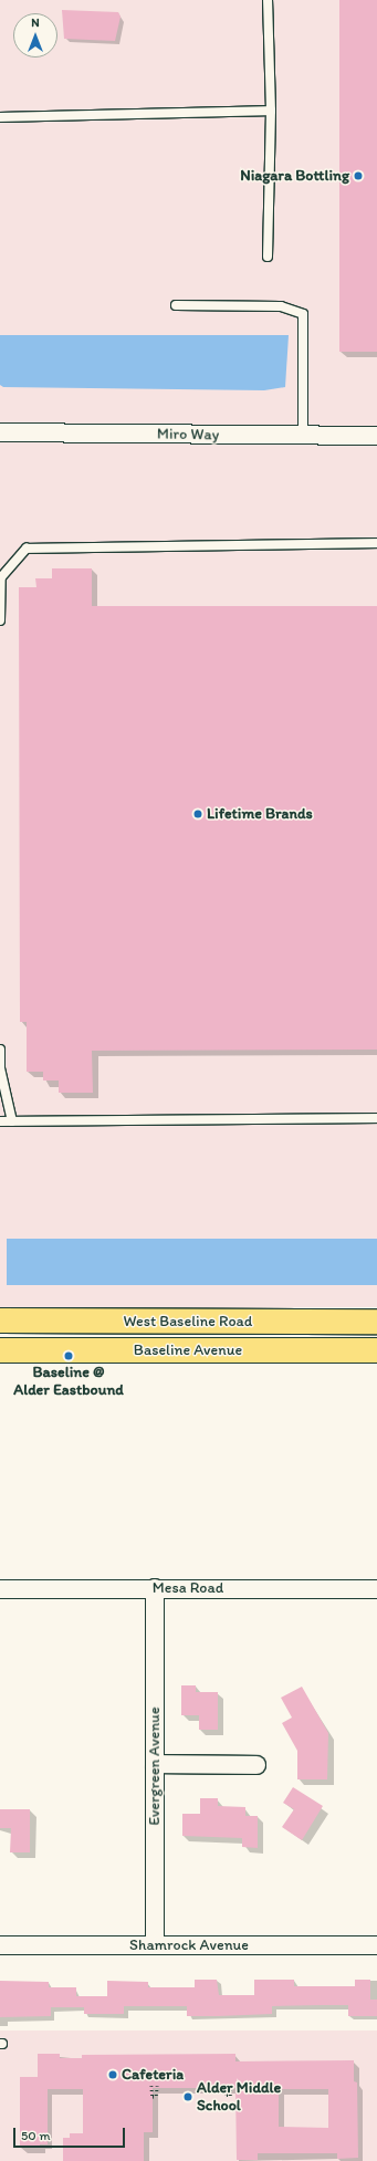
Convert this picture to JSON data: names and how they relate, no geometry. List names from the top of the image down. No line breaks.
{"streets":{"main road":["West Baseline Road","Baseline Avenue"],"street":["Miro Way","Mesa Road","Evergreen Avenue","Shamrock Avenue"]},"crossings":[["Mesa Road","Evergreen Avenue"],["Evergreen Avenue","Shamrock Avenue"]],"places":["Niagara Bottling","Lifetime Brands","Baseline @ Alder Eastbound","Cafeteria","Alder Middle School"],"scale_bar":"50 m","north":"top"}
